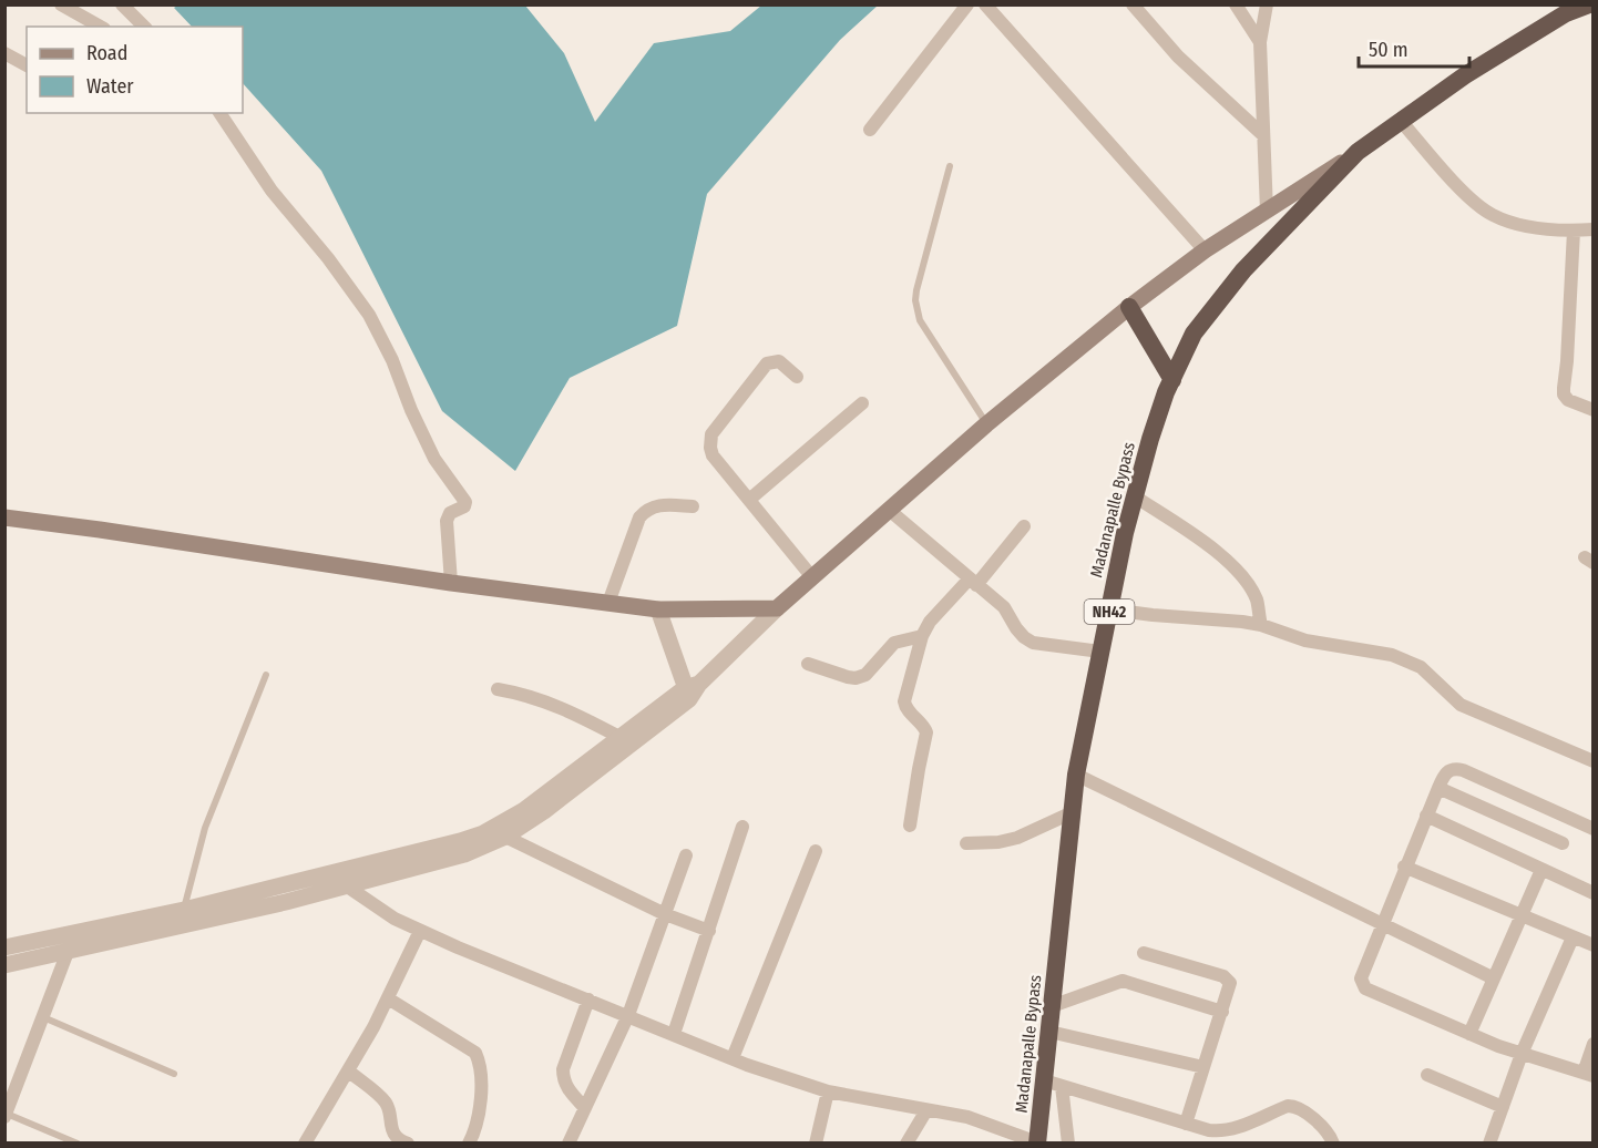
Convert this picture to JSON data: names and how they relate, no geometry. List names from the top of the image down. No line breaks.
{"streets":{"highway":["Madanapalle Bypass","NH42"]},"crossings":[["Madanapalle Bypass","NH42"]],"legend":["Road","Water"],"scale_bar":"50 m"}
